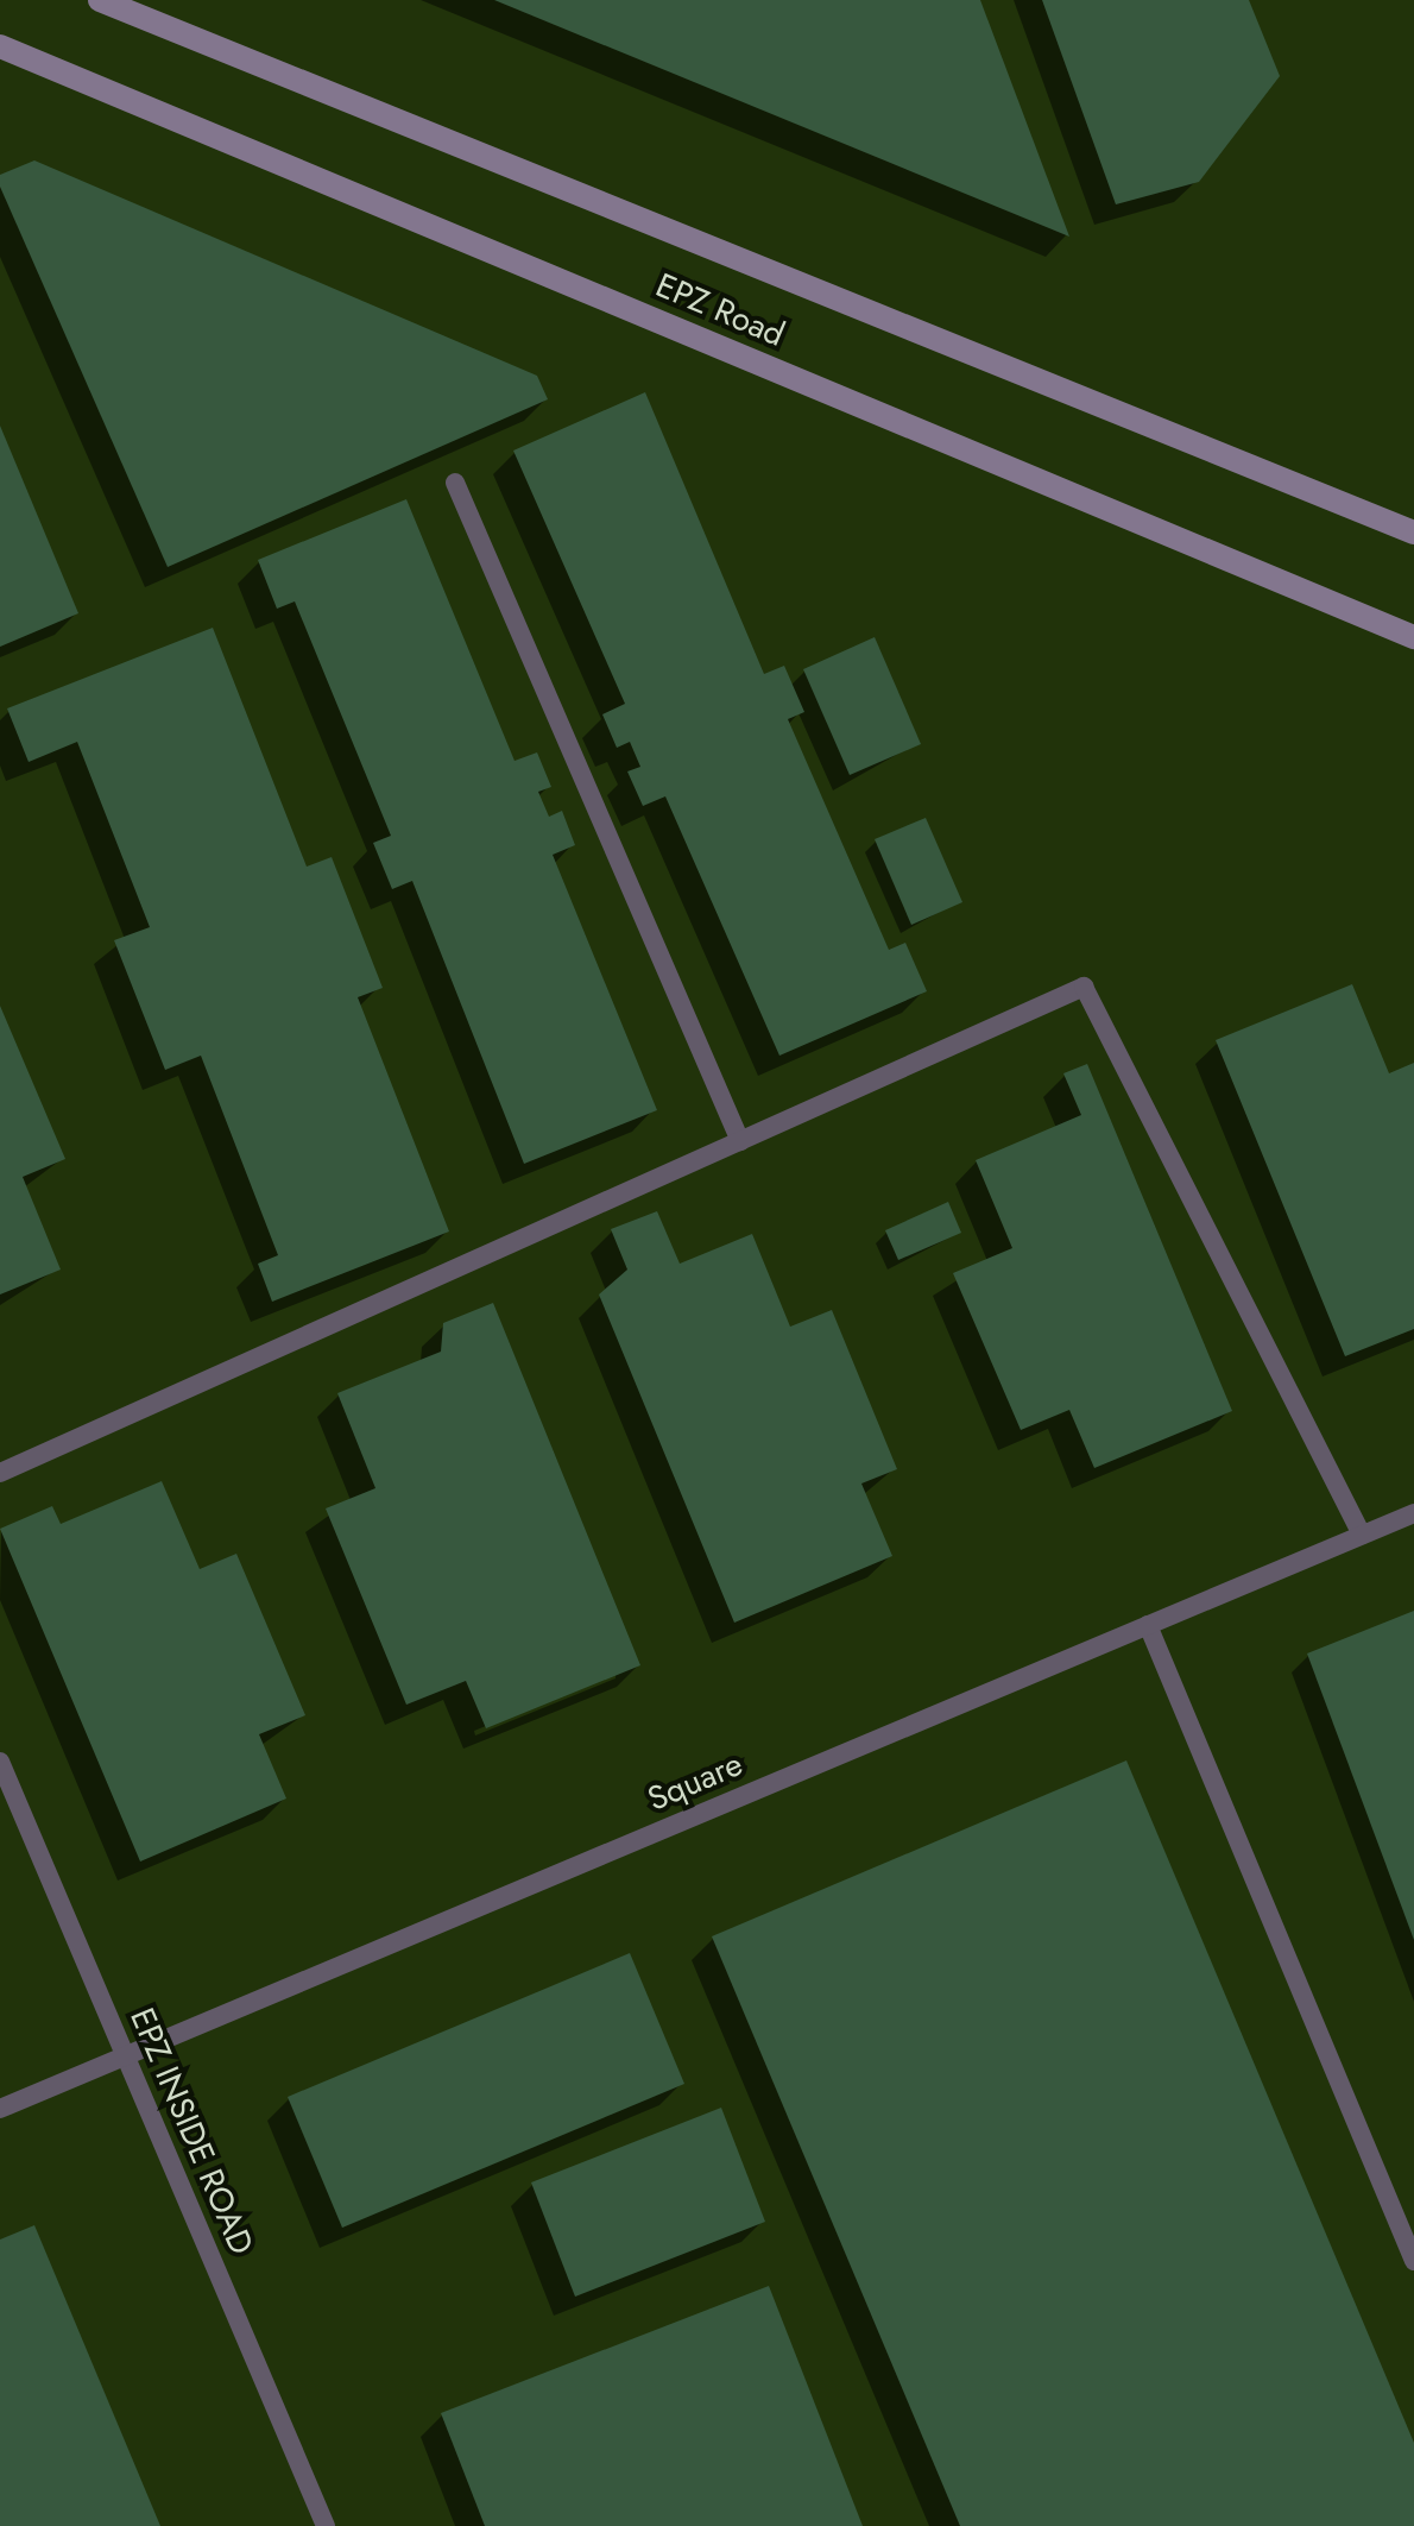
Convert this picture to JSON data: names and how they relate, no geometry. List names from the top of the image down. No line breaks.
{"streets":{"main road":["EPZ Road"],"lane":["Square","EPZ INSIDE ROAD"]},"crossings":[["Square","EPZ INSIDE ROAD"]]}
